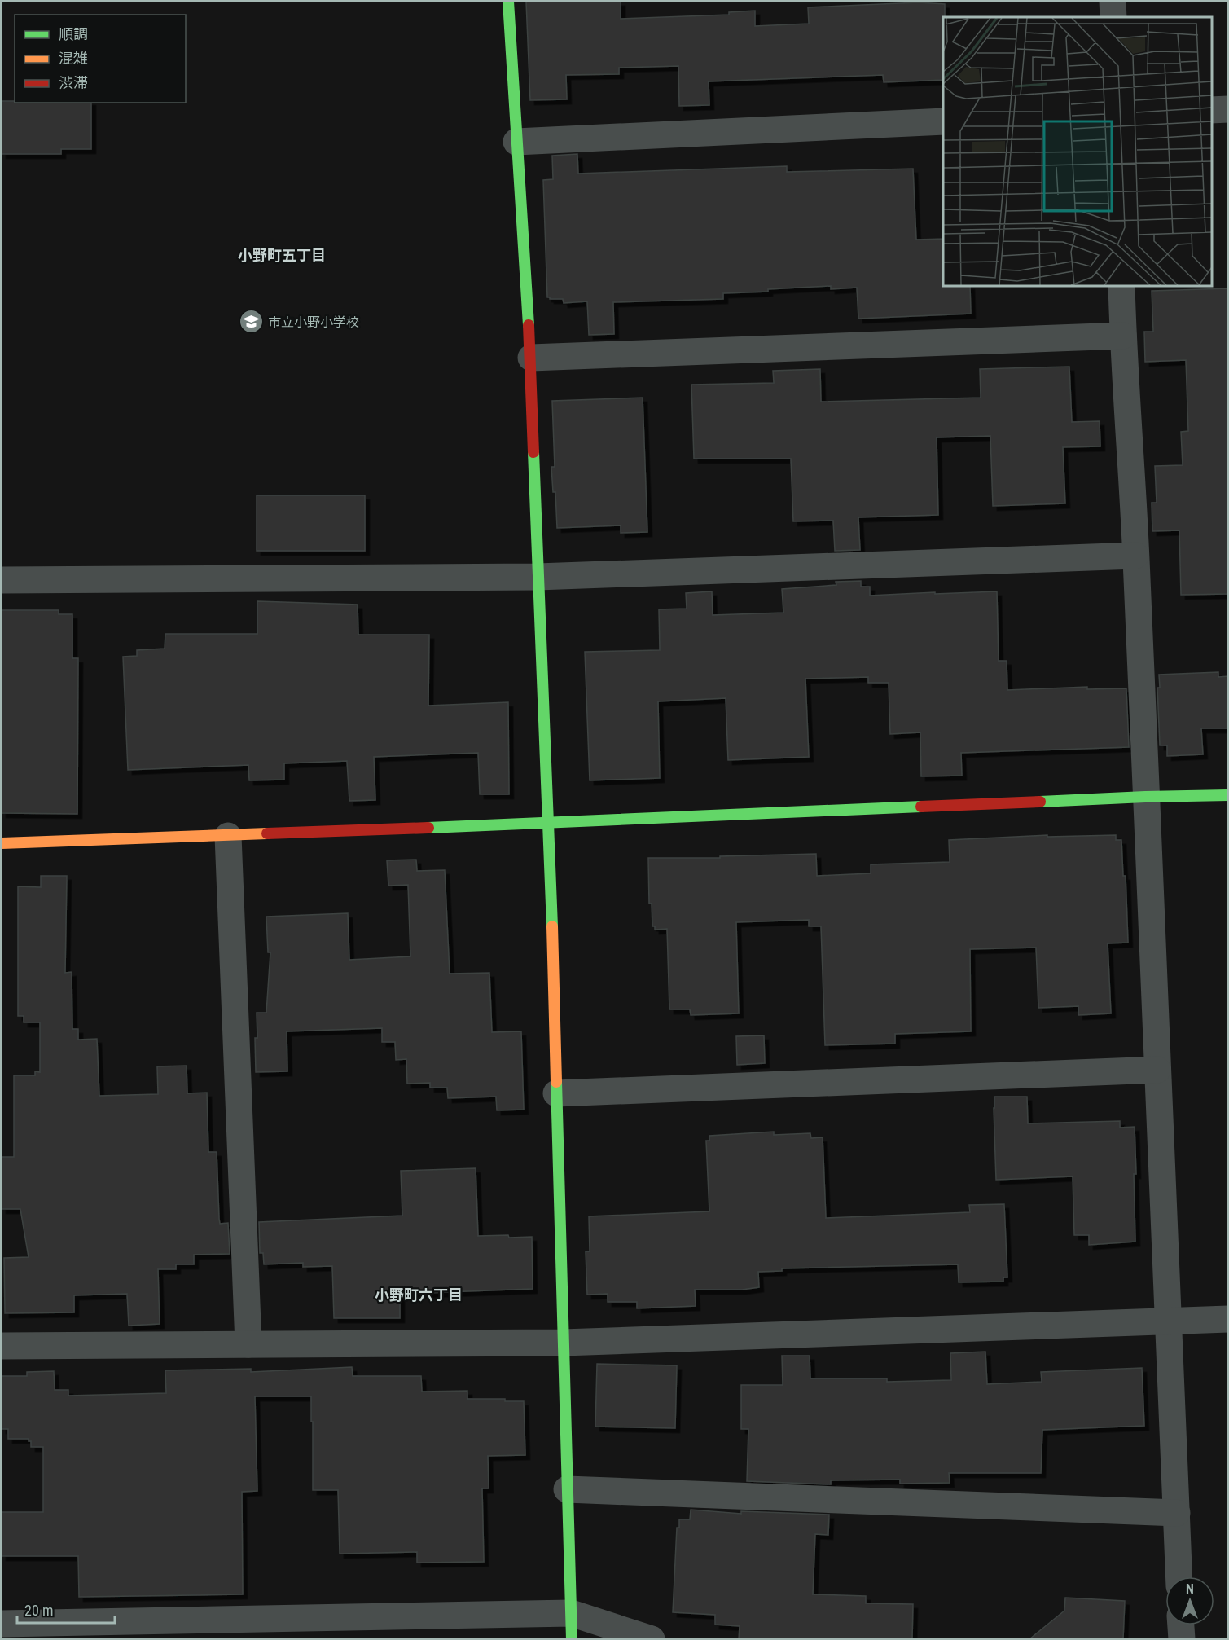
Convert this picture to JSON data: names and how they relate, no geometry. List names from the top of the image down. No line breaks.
{"districts":["小野町五丁目","小野町六丁目"],"places":{"school or university":["市立小野小学校"]},"legend":["順調","混雑","渋滞"],"scale_bar":"20 m","north":"top"}
